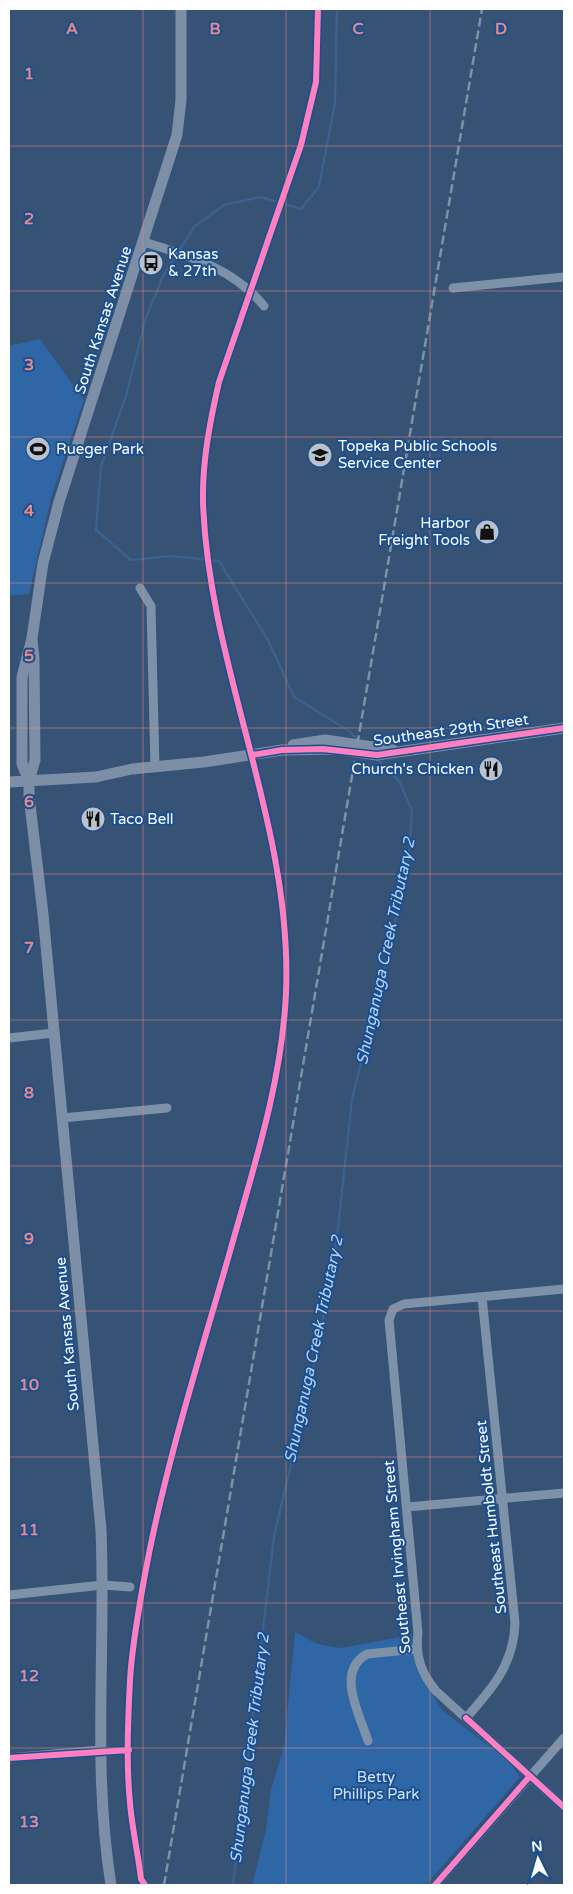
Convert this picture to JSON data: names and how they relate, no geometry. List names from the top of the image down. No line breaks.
{"streets":{"main road":["South Kansas Avenue","Southeast 29th Street"],"street":["Southeast Humboldt Street","Southeast Irvingham Street"]},"crossings":[["South Kansas Avenue","Southeast 29th Street"],["Southeast Humboldt Street","Southeast Irvingham Street"]],"water":["Shunganuga Creek Tributary 2"],"parks":["Betty Phillips Park"],"places":{"bus stop":["Kansas & 27th"],"sports":["Rueger Park"],"school or university":["Topeka Public Schools Service Center"],"shop":["Harbor Freight Tools"],"restaurant":["Church's Chicken","Taco Bell"]},"north":"top","grid":{"columns":["A","B","C","D"],"rows":["1","2","3","4","5","6","7","8","9","10","11","12","13"]}}
